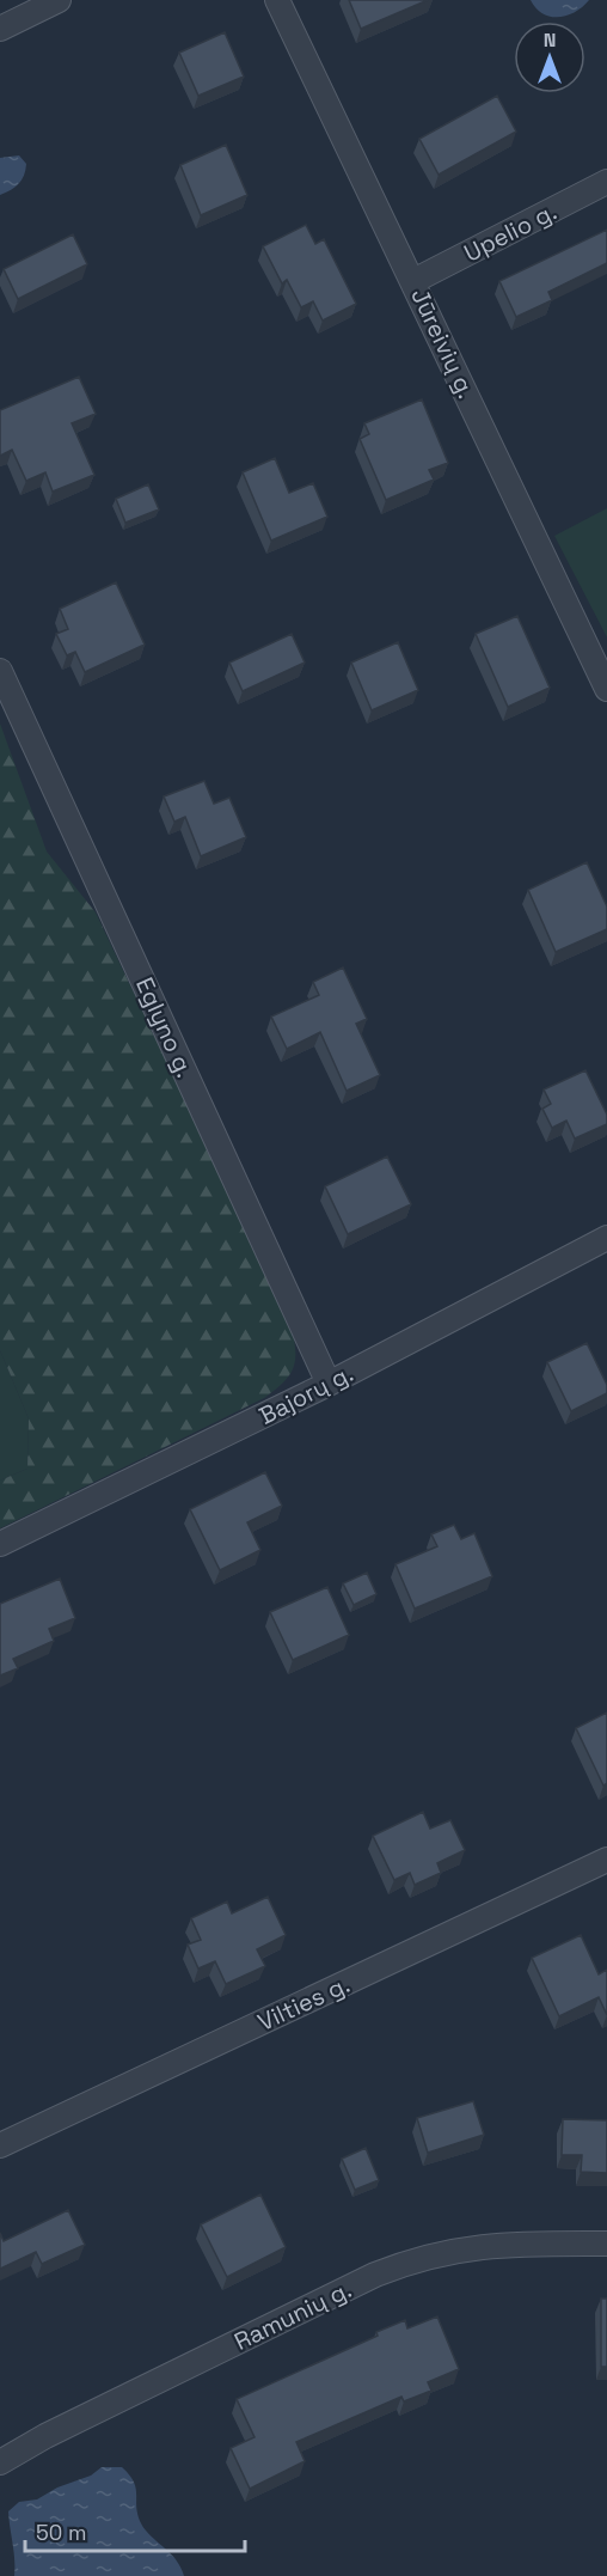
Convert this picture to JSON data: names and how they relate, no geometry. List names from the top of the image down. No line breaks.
{"streets":{"street":["Upelio g.","Jūreivių g.","Eglyno g.","Bajorų g.","Vilties g.","Ramunių g."]},"crossings":[["Upelio g.","Jūreivių g."],["Eglyno g.","Bajorų g."]],"scale_bar":"50 m","north":"top"}
